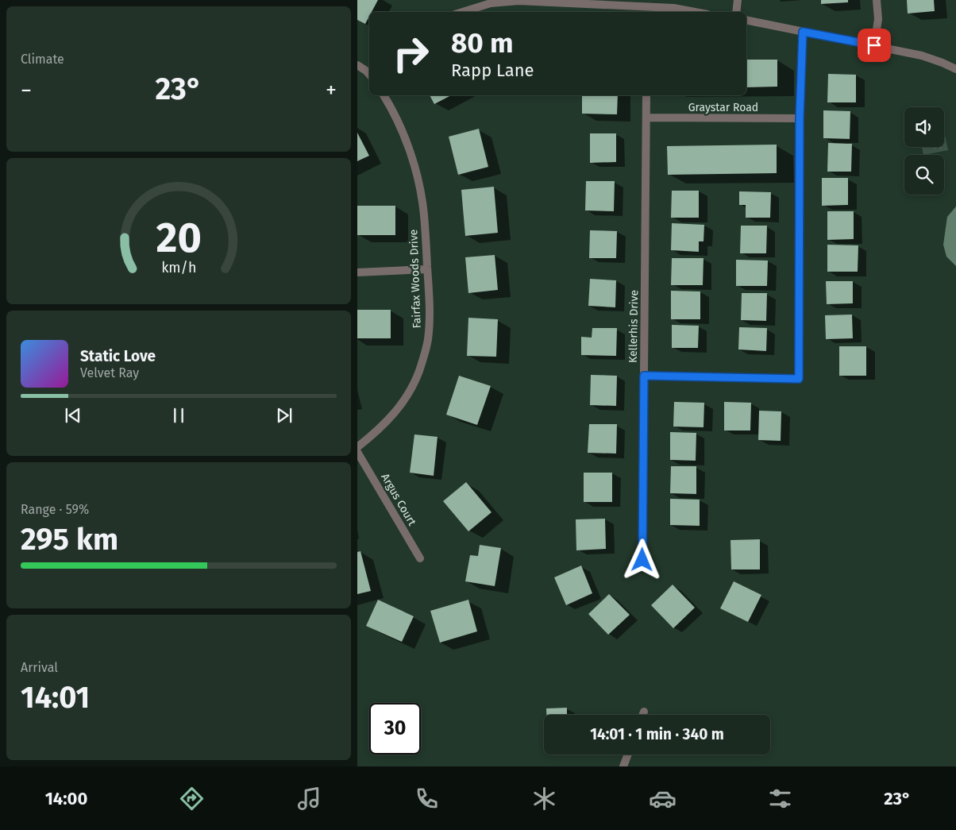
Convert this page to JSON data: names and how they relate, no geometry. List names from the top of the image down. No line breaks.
{"streets":{"street":["Graystar Road","Fairfax Woods Drive","Kellerhis Drive","Argus Court"]},"crossings":[["Graystar Road","Kellerhis Drive"]],"page":{"tile":["Climate",["Range · 59%","295 km"],["Arrival","14:01"]],"turn":["80 m","Rapp Lane"],"heat":["−","23°","+"],"song":["Static Love","Velvet Ray"],"limit":"30","trip":"14:01 · 1 min · 340 m","tabs":["14:00","23°"],"gauge":["20","km/h"]}}
